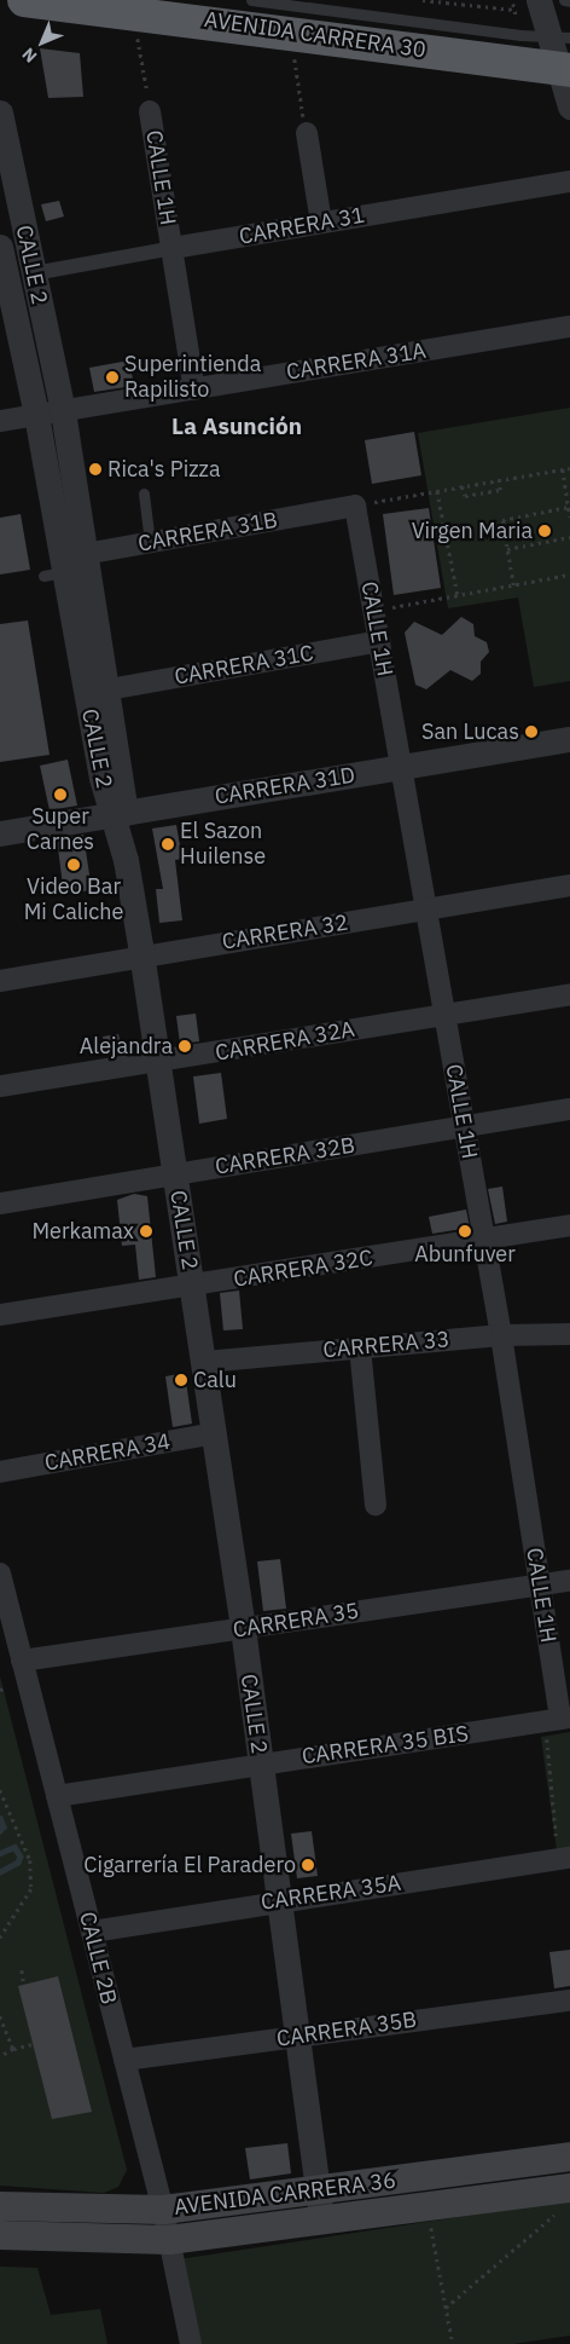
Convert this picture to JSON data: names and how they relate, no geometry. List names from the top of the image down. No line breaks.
{"streets":{"highway":["AVENIDA CARRERA 30"],"main road":["AVENIDA CARRERA 36"],"street":["CALLE 1H","CARRERA 31","CALLE 2","CARRERA 31A","CARRERA 31B","CARRERA 31C","CARRERA 31D","CARRERA 32","CARRERA 32A","CARRERA 32B","CARRERA 32C","CARRERA 33","CARRERA 34","CARRERA 35","CARRERA 35 BIS","CARRERA 35A","CALLE 2B","CARRERA 35B"]},"crossings":[["CALLE 1H","CARRERA 31"],["CALLE 1H","CARRERA 31A"],["CALLE 1H","CARRERA 31B"],["CALLE 1H","CARRERA 31C"],["CALLE 1H","CARRERA 31D"],["CALLE 1H","CARRERA 32"],["CALLE 1H","CARRERA 32A"],["CALLE 1H","CARRERA 32B"],["CALLE 1H","CARRERA 32C"],["CALLE 1H","CARRERA 33"],["CALLE 1H","CARRERA 35"],["CALLE 1H","CARRERA 35 BIS"],["CARRERA 31","CALLE 2"],["CALLE 2","CARRERA 31A"],["CALLE 2","CARRERA 31B"],["CALLE 2","CARRERA 31C"],["CALLE 2","CARRERA 31D"],["CALLE 2","CARRERA 32"],["CALLE 2","CARRERA 32A"],["CALLE 2","CARRERA 32B"],["CALLE 2","CARRERA 32C"],["CALLE 2","CARRERA 33"],["CALLE 2","CARRERA 34"],["CALLE 2","CARRERA 35"],["CALLE 2","CARRERA 35 BIS"],["CALLE 2","CARRERA 35A"],["CALLE 2","CARRERA 35B"],["CALLE 2","AVENIDA CARRERA 36"],["CARRERA 35","CALLE 2B"],["CARRERA 35 BIS","CALLE 2B"],["CARRERA 35A","CALLE 2B"],["CALLE 2B","CARRERA 35B"],["CALLE 2B","AVENIDA CARRERA 36"]],"districts":["La Asunción"],"places":["Superintienda Rapilisto","Rica's Pizza","Virgen Maria","San Lucas","Super Carnes","El Sazon Huilense","Video Bar Mi Caliche","Alejandra","Merkamax","Abunfuver","Calu","Cigarrería El Paradero"],"north":"bottom left"}
